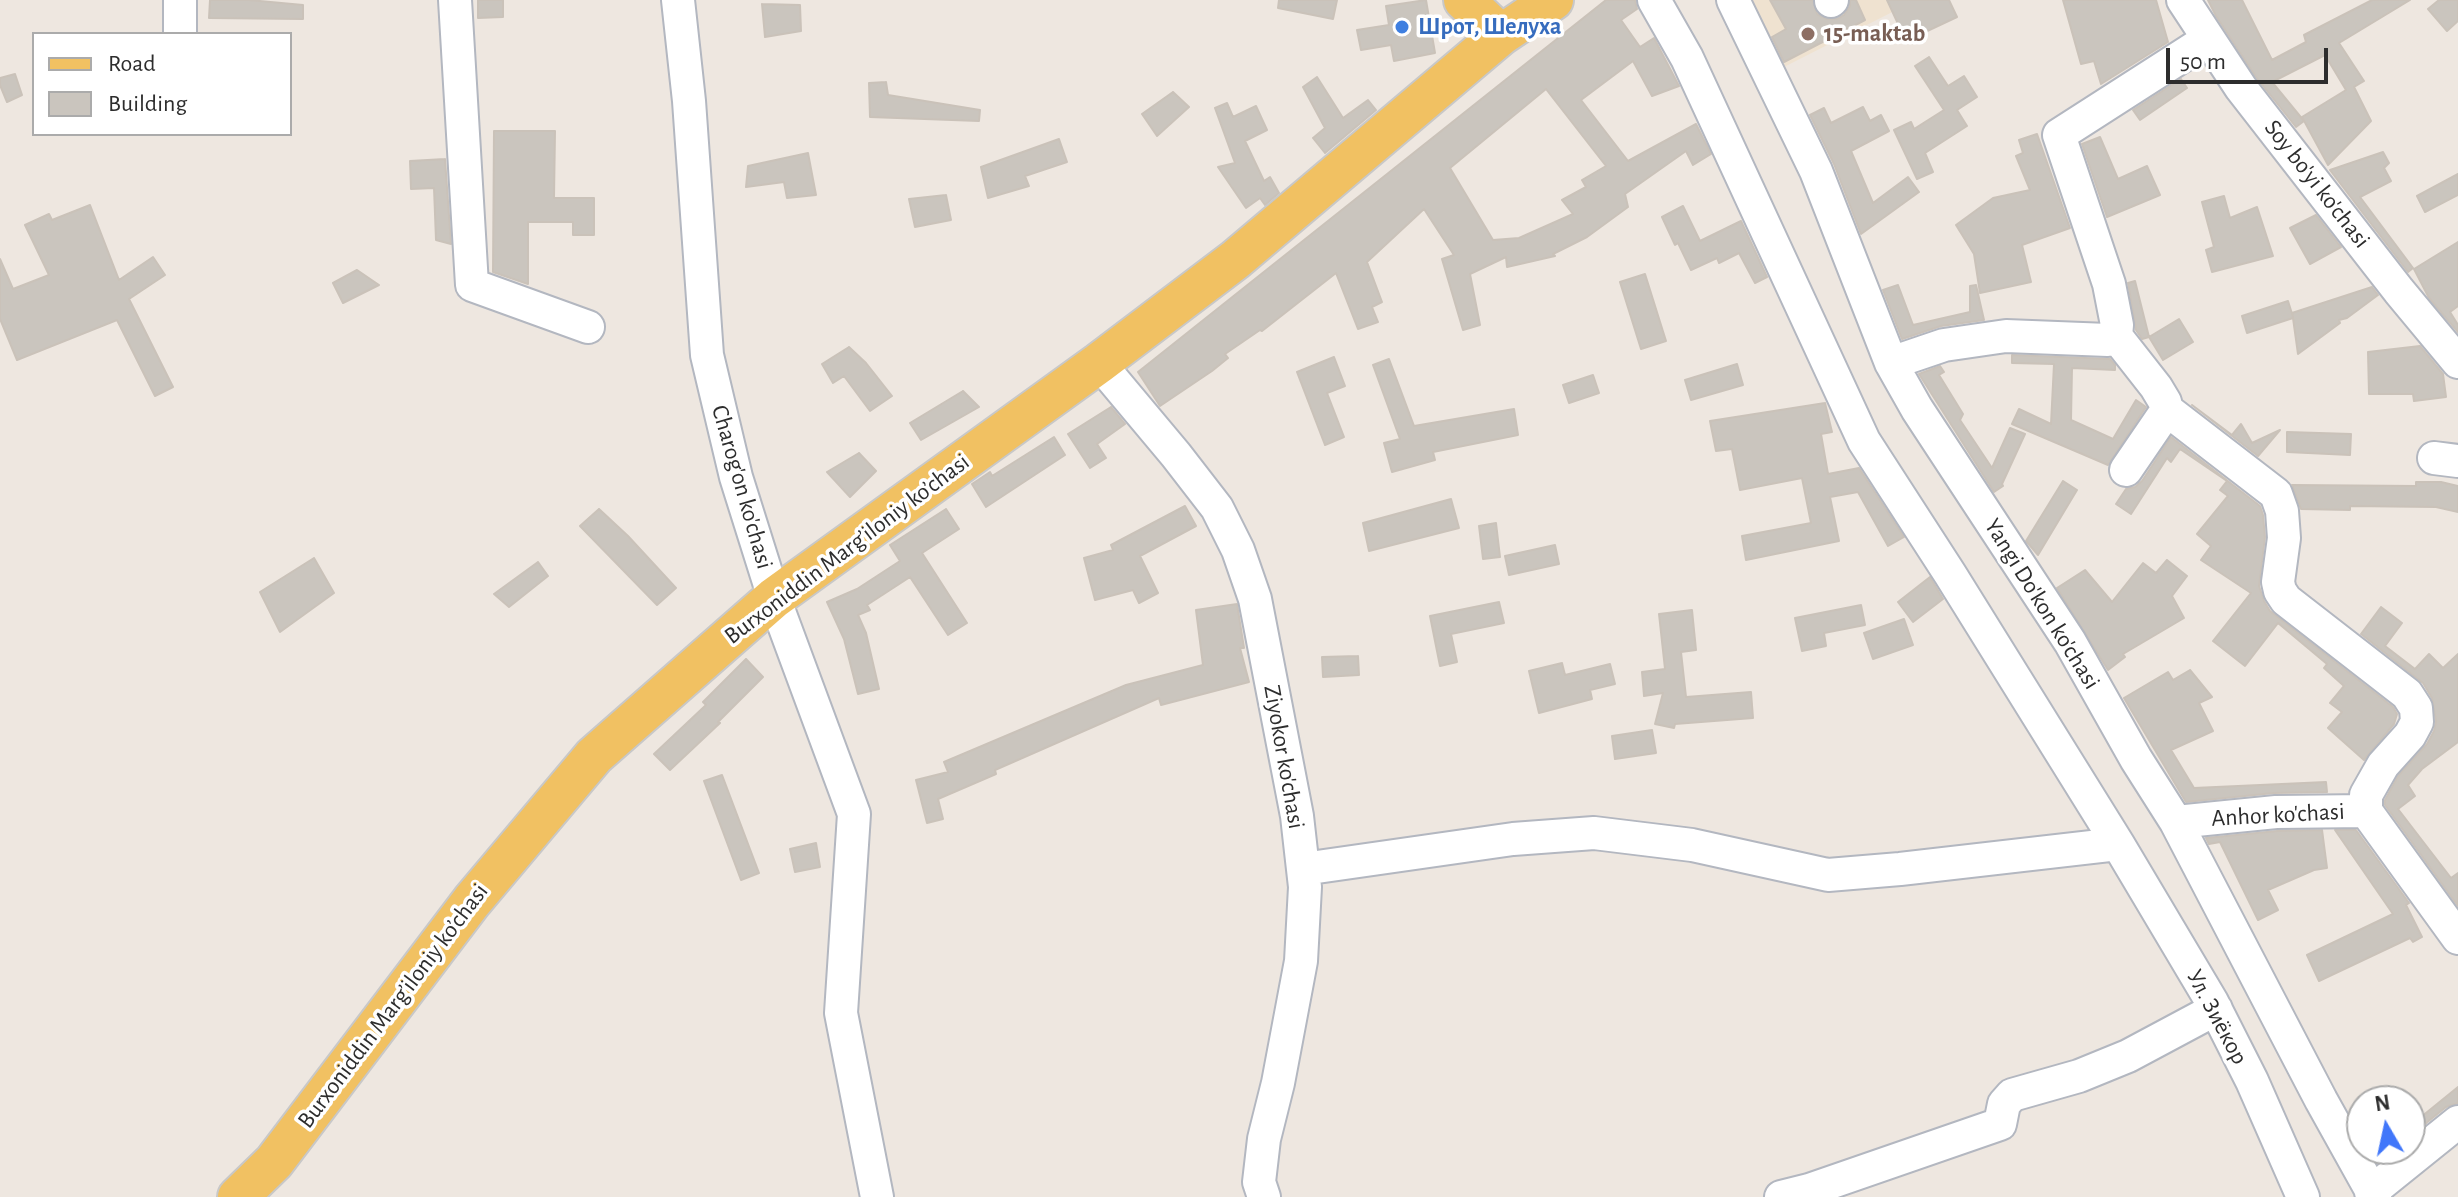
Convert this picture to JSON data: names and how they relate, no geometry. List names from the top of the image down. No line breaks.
{"streets":{"main road":["Burxoniddin Marg’iloniy ko’chasi"],"street":["Soy bo'yi ko'chasi","Charog'on ko'chasi","Yangi Do'kon ko'chasi","Ziyokor ko'chasi","Anhor ko'chasi","Ул. Зиёкор"]},"crossings":[["Charog'on ko'chasi","Burxoniddin Marg’iloniy ko’chasi"],["Burxoniddin Marg’iloniy ko’chasi","Ziyokor ko'chasi"],["Yangi Do'kon ko'chasi","Anhor ko'chasi"]],"places":["Шрот, Шелуха","15-maktab"],"legend":["Road","Building"],"scale_bar":"50 m","north":"top"}
